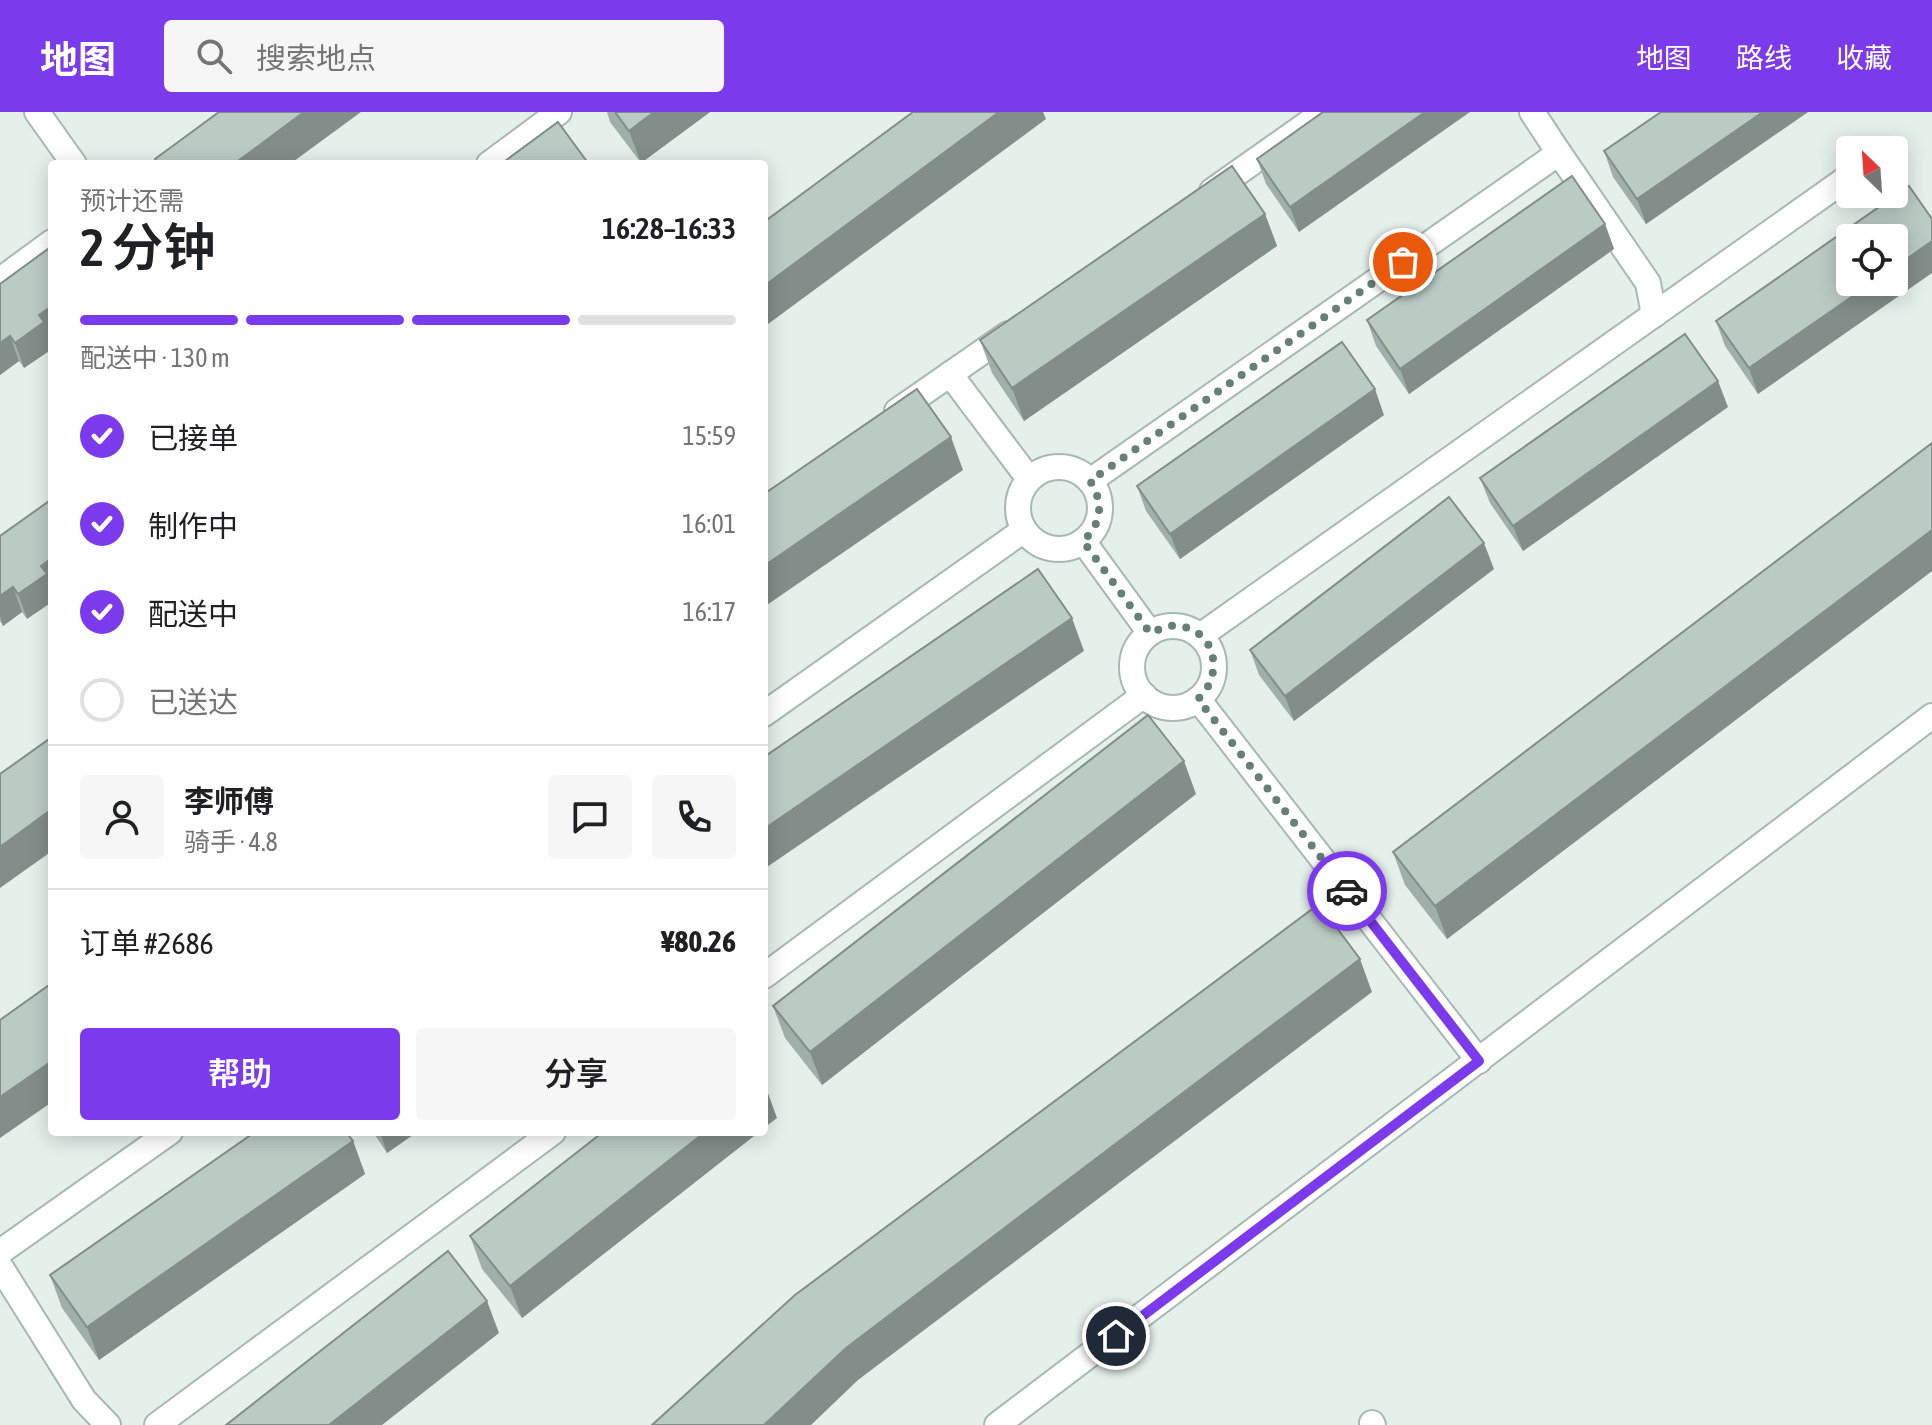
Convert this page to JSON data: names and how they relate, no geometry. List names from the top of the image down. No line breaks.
{"north":"top left","page":{"header":"地图","search":"搜索地点","nav":["地图","路线","收藏"],"heading":["2 分钟","预计还需","16:28–16:33"],"panel":["李师傅","骑手 · 4.8","订单 #2686","¥80.26"],"bar":"配送中 · 130 m","list":[["已接单","15:59"],["制作中","16:01"],["配送中","16:17"],"已送达"],"buttons":["帮助","分享"]}}
